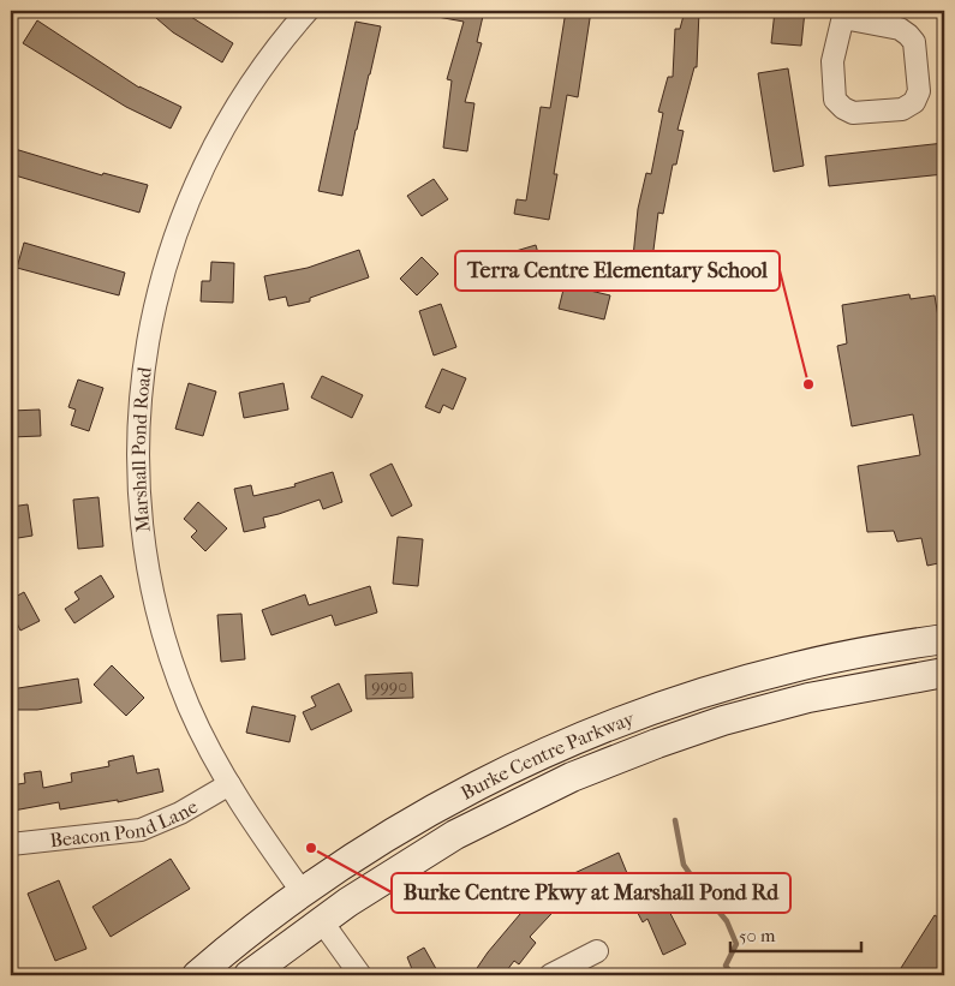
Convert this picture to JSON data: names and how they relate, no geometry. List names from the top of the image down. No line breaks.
{"streets":{"main road":["Burke Centre Parkway"],"street":["Marshall Pond Road","Beacon Pond Lane"]},"crossings":[["Marshall Pond Road","Burke Centre Parkway"],["Marshall Pond Road","Beacon Pond Lane"]],"places":["Terra Centre Elementary School","Burke Centre Pkwy at Marshall Pond Rd"],"house_numbers":["9990"],"scale_bar":"50 m"}
